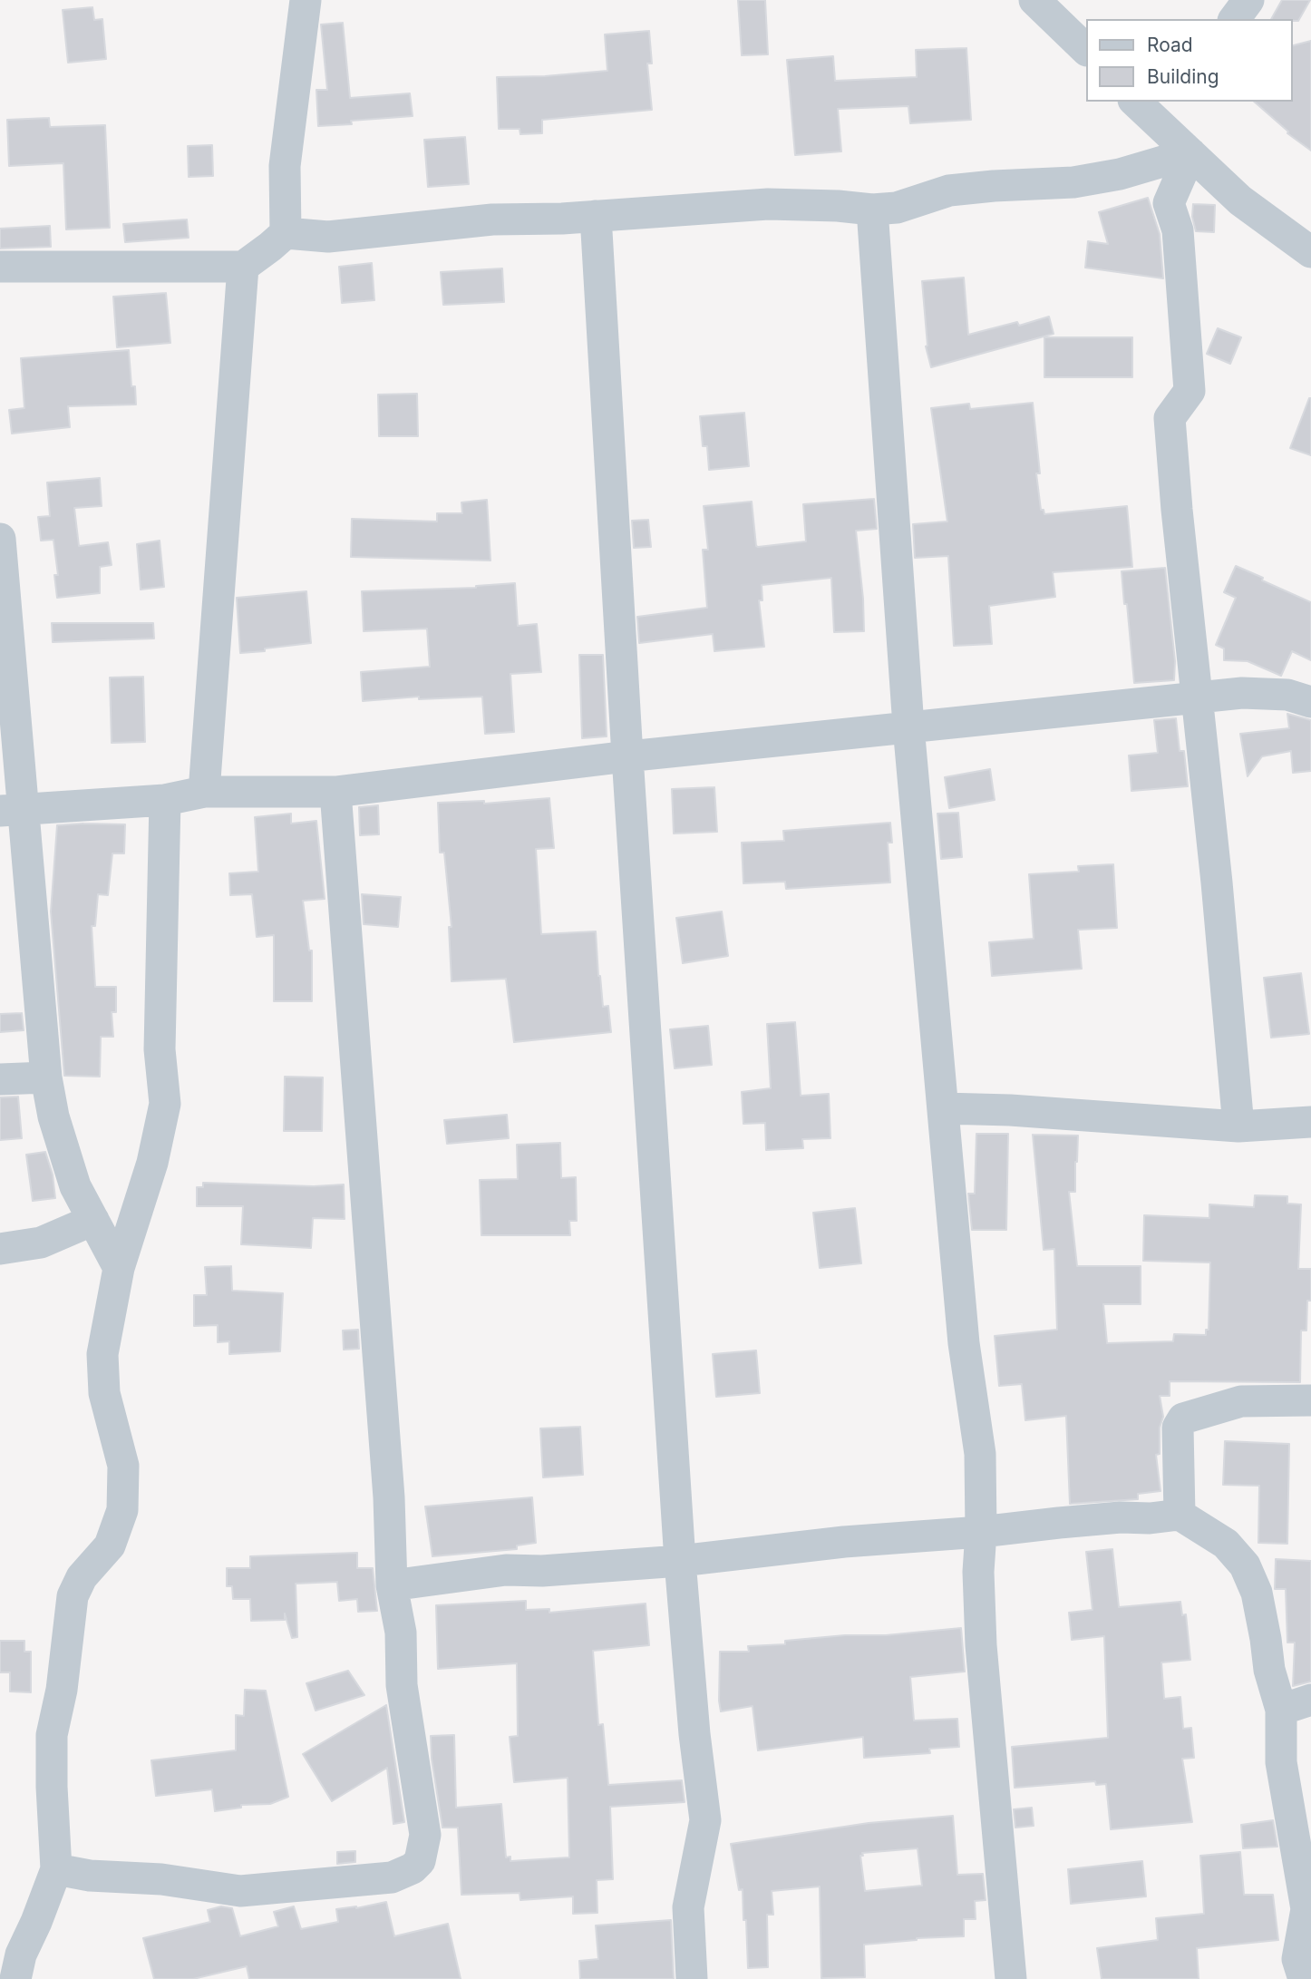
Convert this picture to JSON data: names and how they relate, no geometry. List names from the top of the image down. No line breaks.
{"legend":["Road","Building"]}
